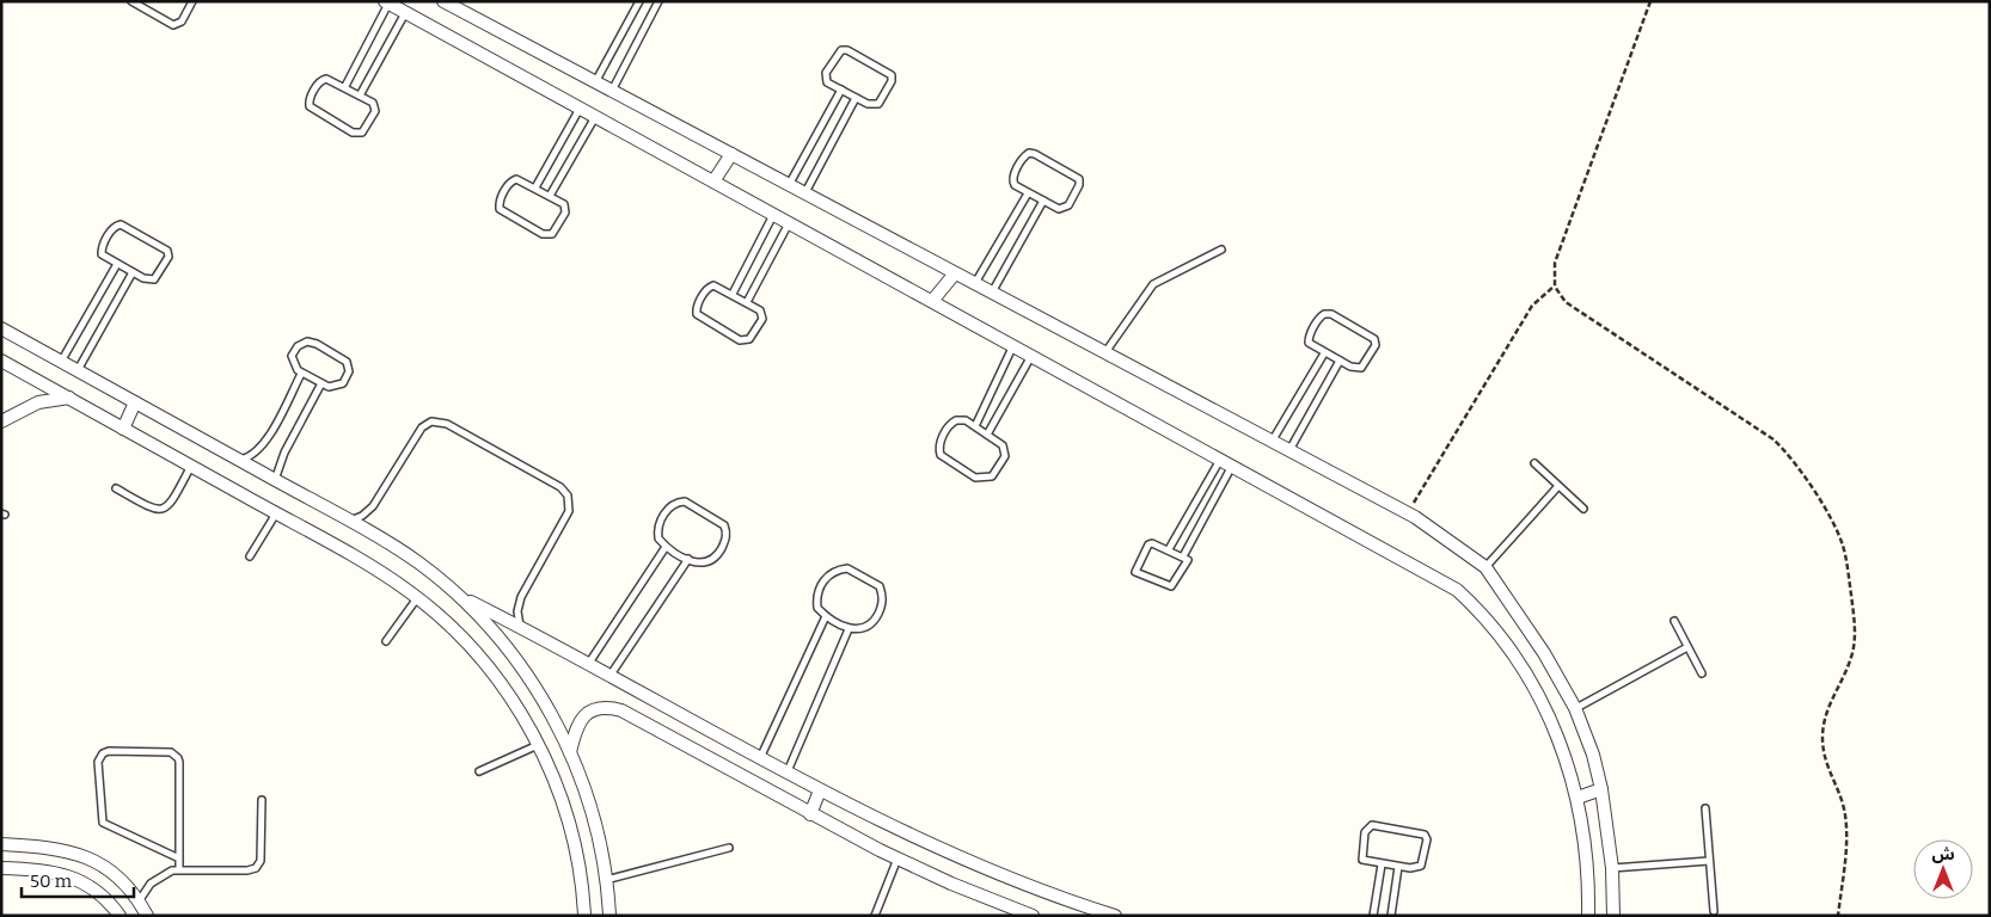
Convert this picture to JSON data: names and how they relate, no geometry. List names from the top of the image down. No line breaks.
{"scale_bar":"50 m","north":"top"}
